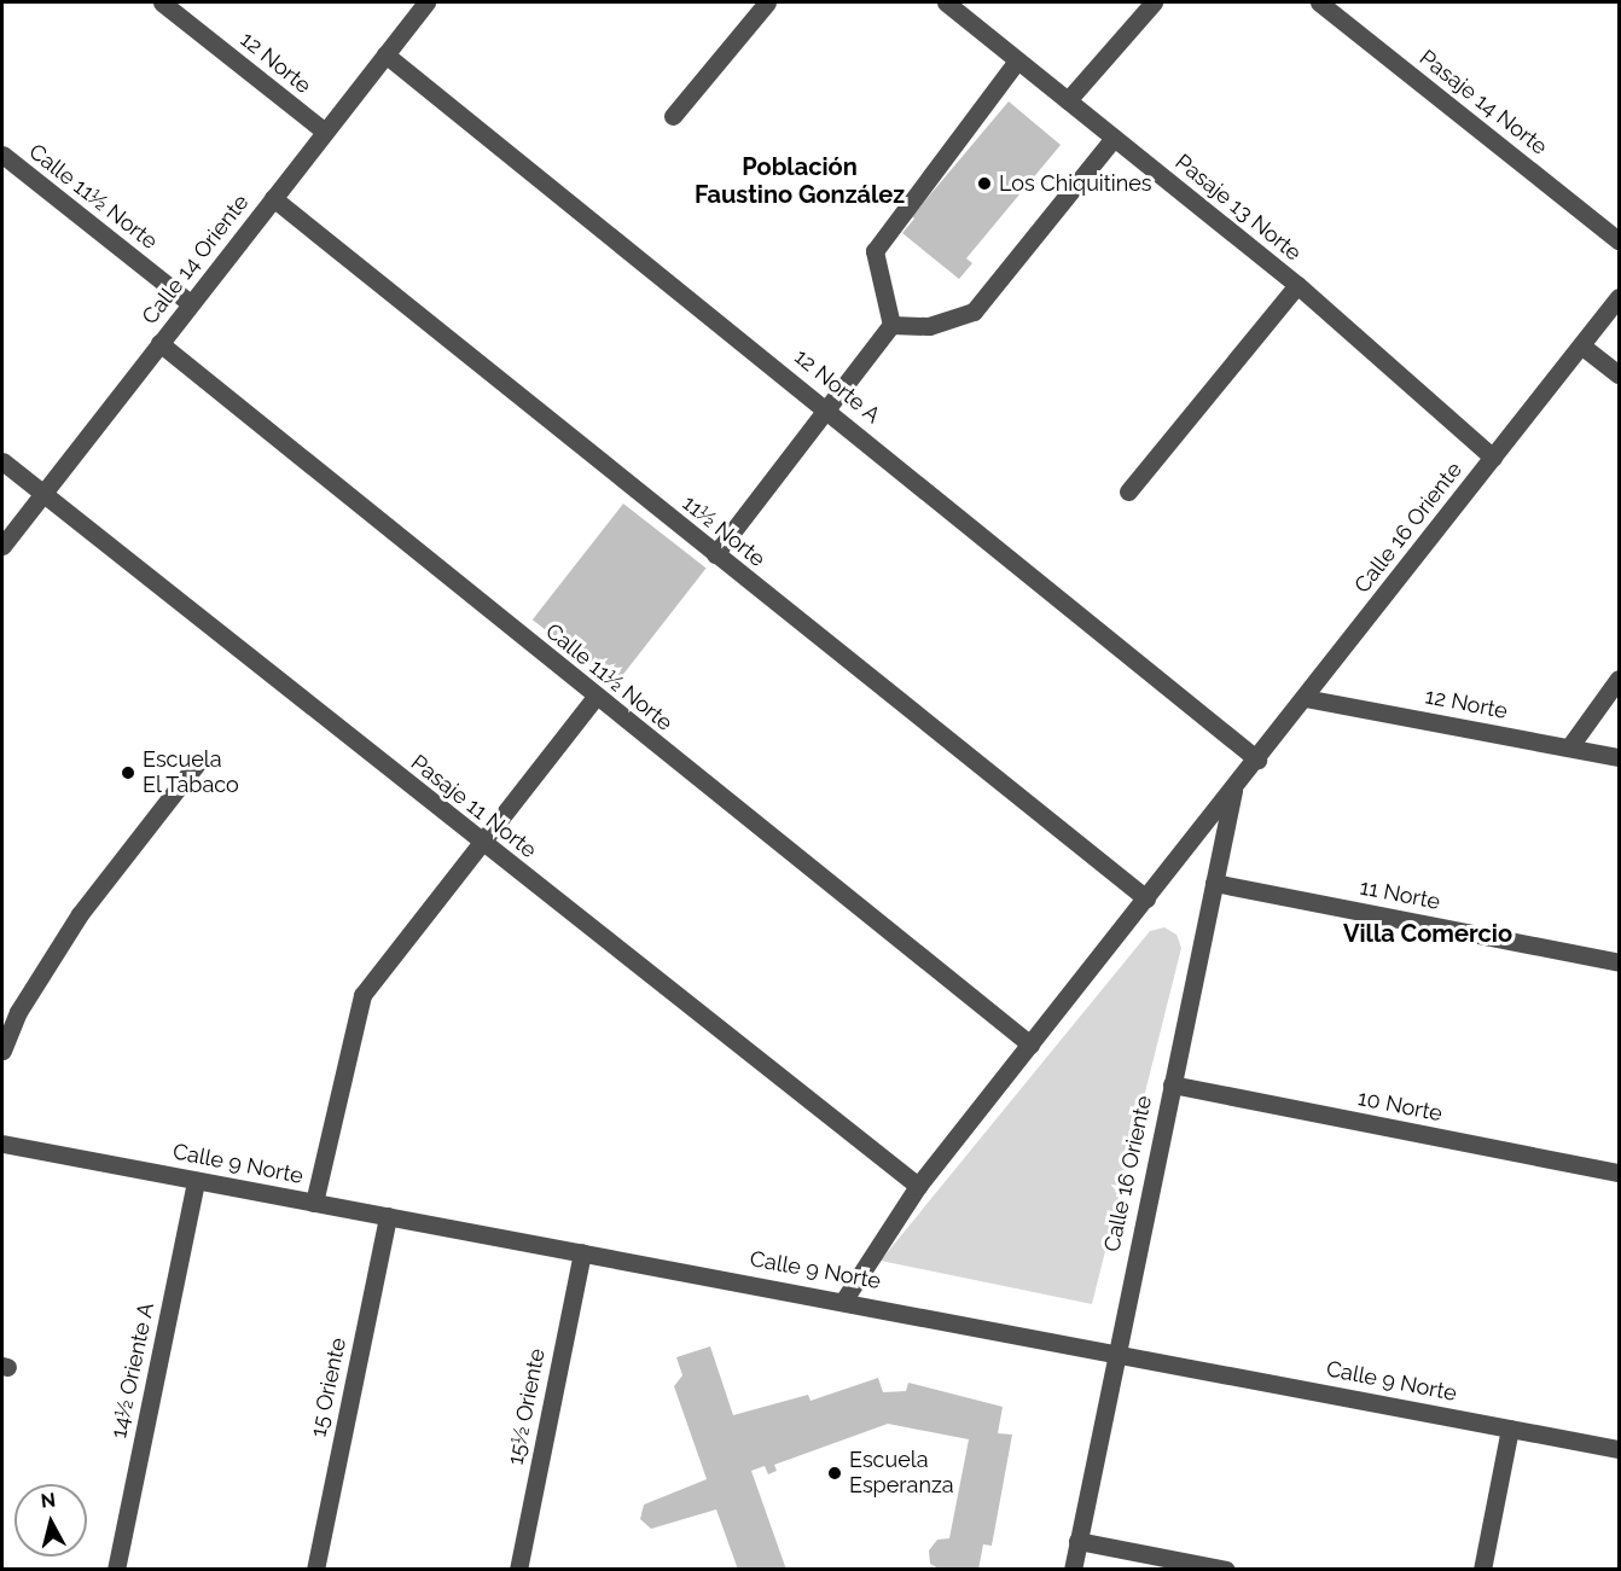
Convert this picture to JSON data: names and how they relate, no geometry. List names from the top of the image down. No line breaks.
{"streets":{"street":["12 Norte","Pasaje 14 Norte","Calle 11½ Norte","Pasaje 13 Norte","Calle 14 Oriente","12 Norte A","Calle 16 Oriente","11½ Norte","Pasaje 11 Norte","11 Norte","10 Norte","Calle 9 Norte","14½ Oriente A","15 Oriente","15½ Oriente"]},"crossings":[["12 Norte","Calle 14 Oriente"],["12 Norte","Calle 16 Oriente"],["Calle 11½ Norte","Calle 14 Oriente"],["Calle 11½ Norte","Calle 16 Oriente"],["Pasaje 13 Norte","Calle 16 Oriente"],["Calle 14 Oriente","12 Norte A"],["Calle 14 Oriente","11½ Norte"],["Calle 14 Oriente","Pasaje 11 Norte"],["12 Norte A","Calle 16 Oriente"],["Calle 16 Oriente","11½ Norte"],["Calle 16 Oriente","Pasaje 11 Norte"],["Calle 16 Oriente","11 Norte"],["Calle 16 Oriente","10 Norte"],["Calle 16 Oriente","Calle 9 Norte"],["Calle 9 Norte","14½ Oriente A"],["Calle 9 Norte","15 Oriente"],["Calle 9 Norte","15½ Oriente"]],"districts":["Población Faustino González","Villa Comercio"],"places":["Los Chiquitines","Escuela El Tabaco","Escuela Esperanza"],"north":"top"}
